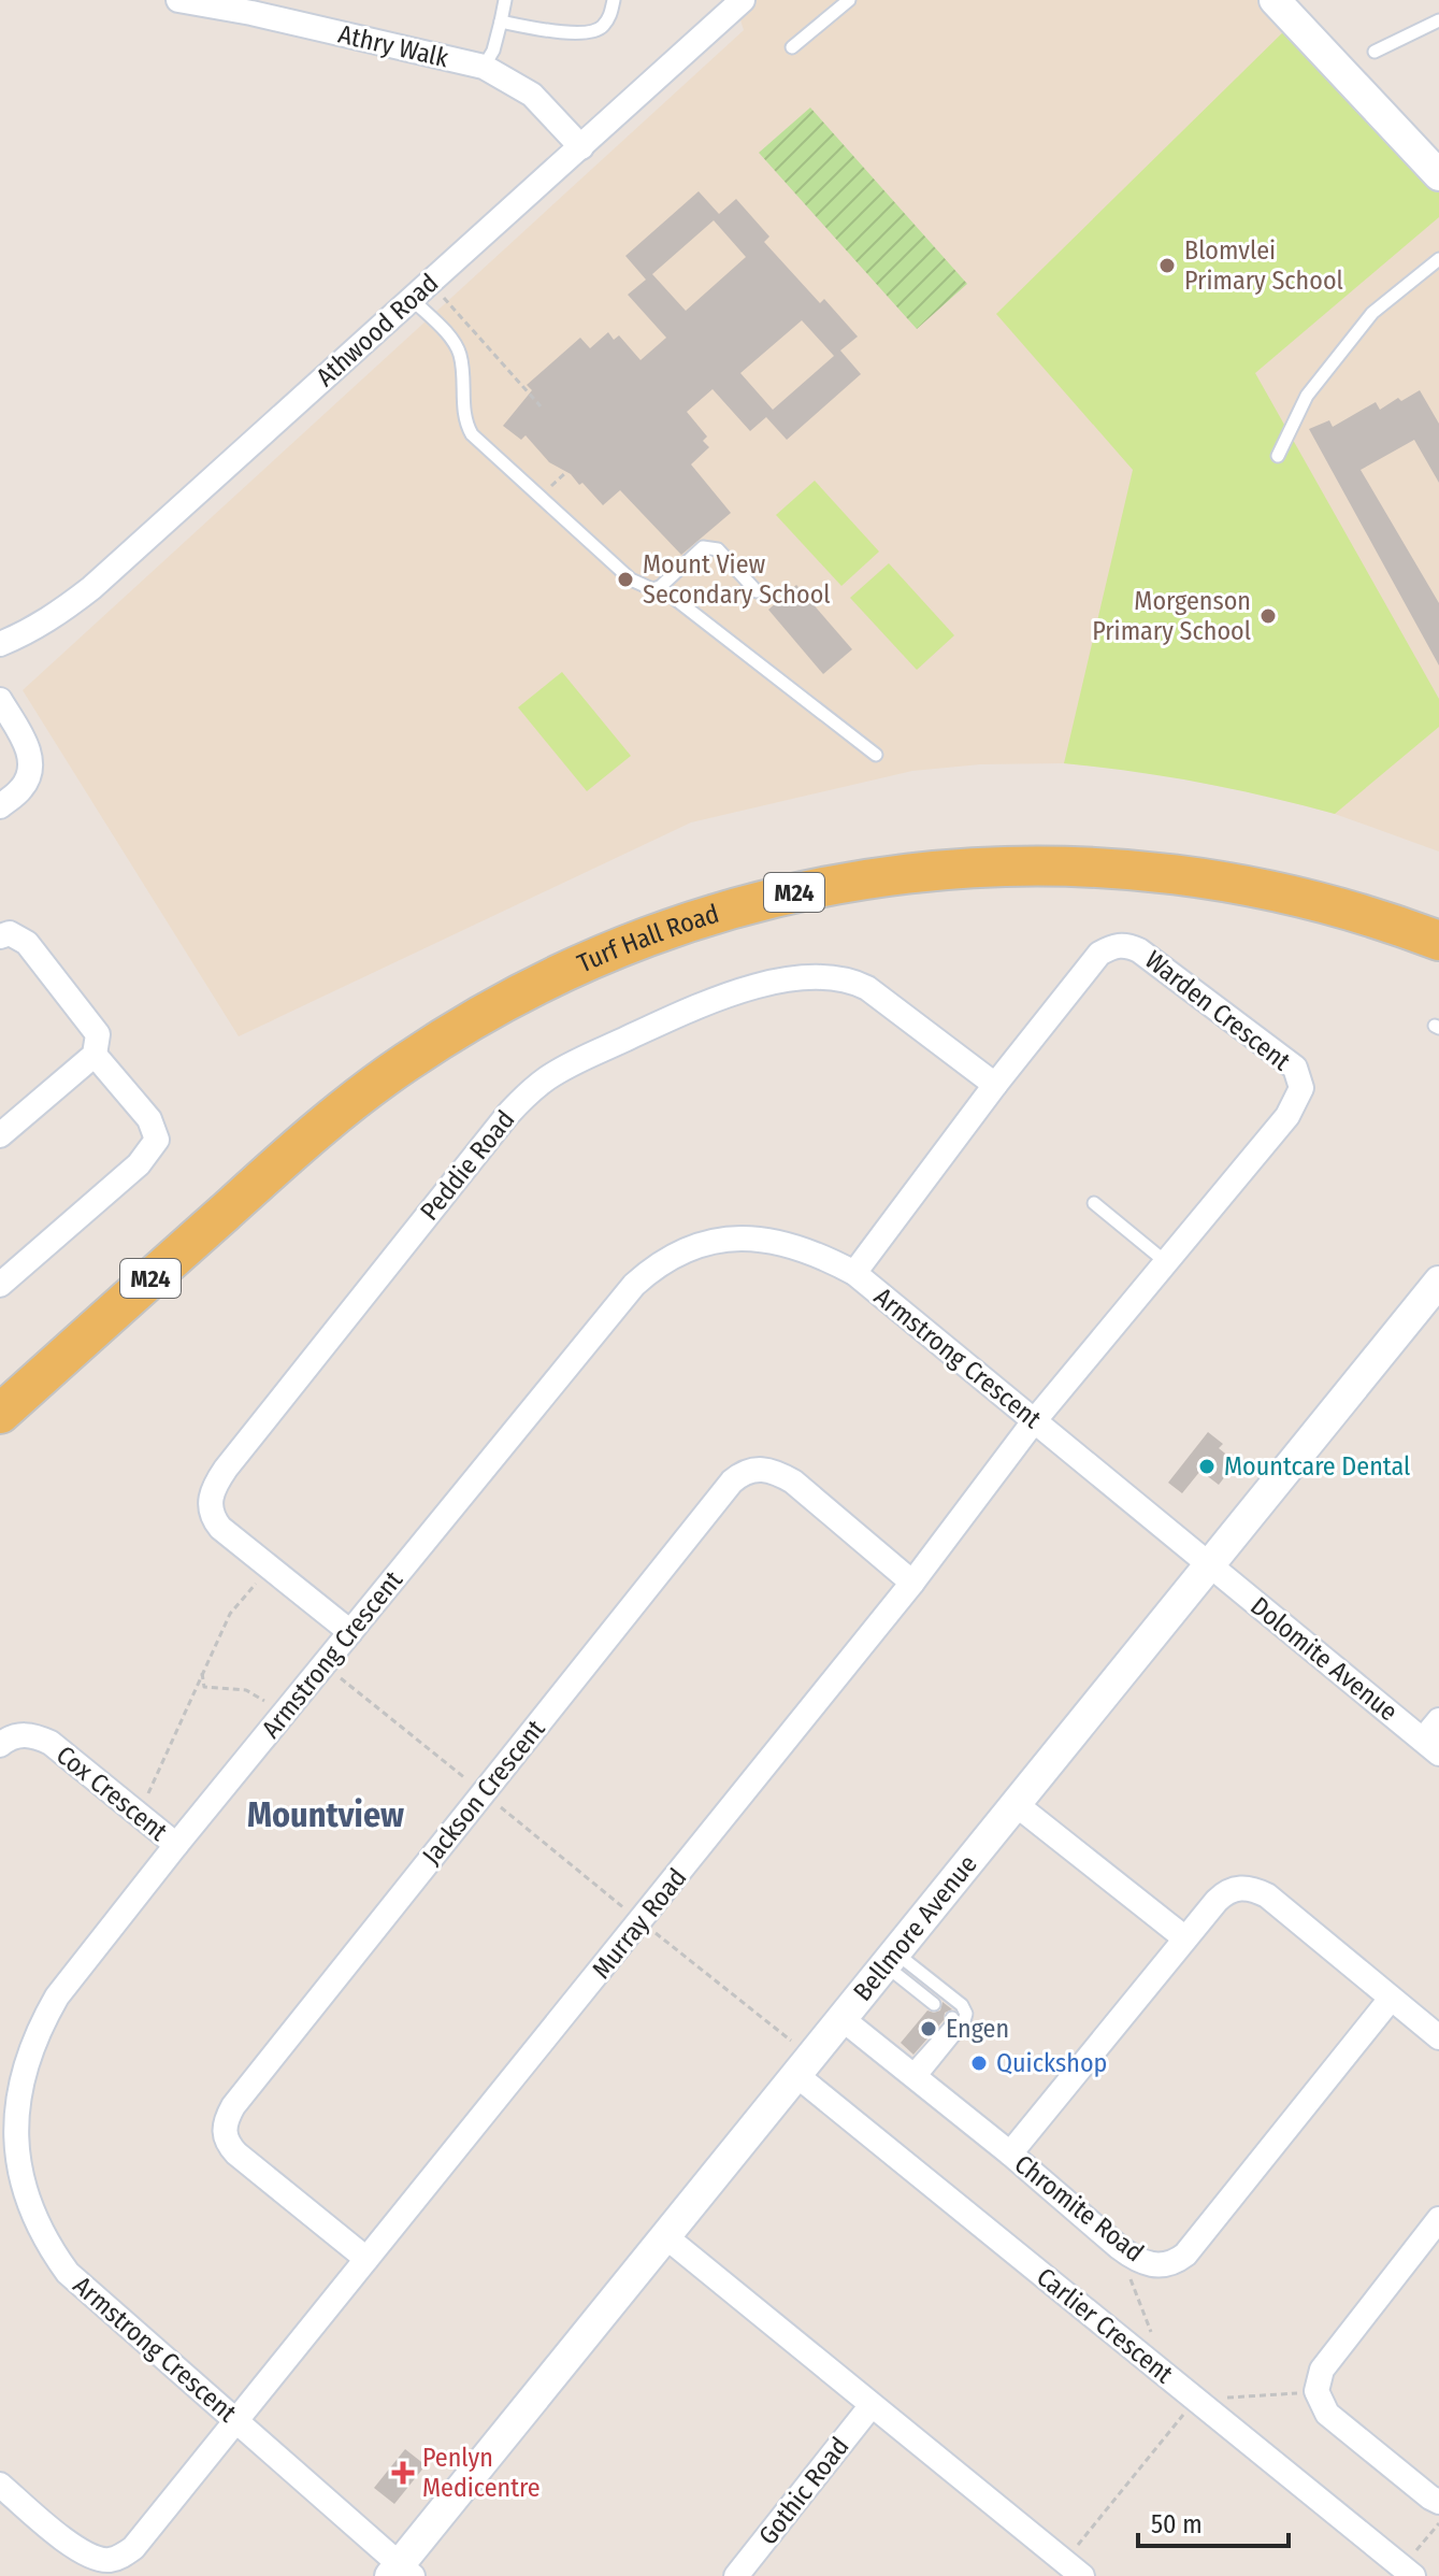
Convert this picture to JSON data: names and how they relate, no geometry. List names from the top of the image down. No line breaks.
{"streets":{"main road":["M24","Turf Hall Road"],"street":["Athry Walk","Athwood Road","Warden Crescent","Peddie Road","Armstrong Crescent","Dolomite Avenue","Jackson Crescent","Cox Crescent","Murray Road","Bellmore Avenue","Chromite Road","Carlier Crescent","Gothic Road"]},"crossings":[["Athry Walk","Athwood Road"],["Warden Crescent","Peddie Road"],["Warden Crescent","Armstrong Crescent"],["Warden Crescent","Murray Road"],["Peddie Road","Armstrong Crescent"],["Armstrong Crescent","Dolomite Avenue"],["Armstrong Crescent","Cox Crescent"],["Armstrong Crescent","Murray Road"],["Armstrong Crescent","Bellmore Avenue"],["Dolomite Avenue","Bellmore Avenue"],["Jackson Crescent","Murray Road"],["Bellmore Avenue","Chromite Road"],["Bellmore Avenue","Carlier Crescent"]],"districts":["Mountview"],"places":{"other":["Blomvlei Primary School","Mount View Secondary School","Morgenson Primary School","Mountcare Dental","Engen","Quickshop"],"health":["Penlyn Medicentre"]},"scale_bar":"50 m"}
